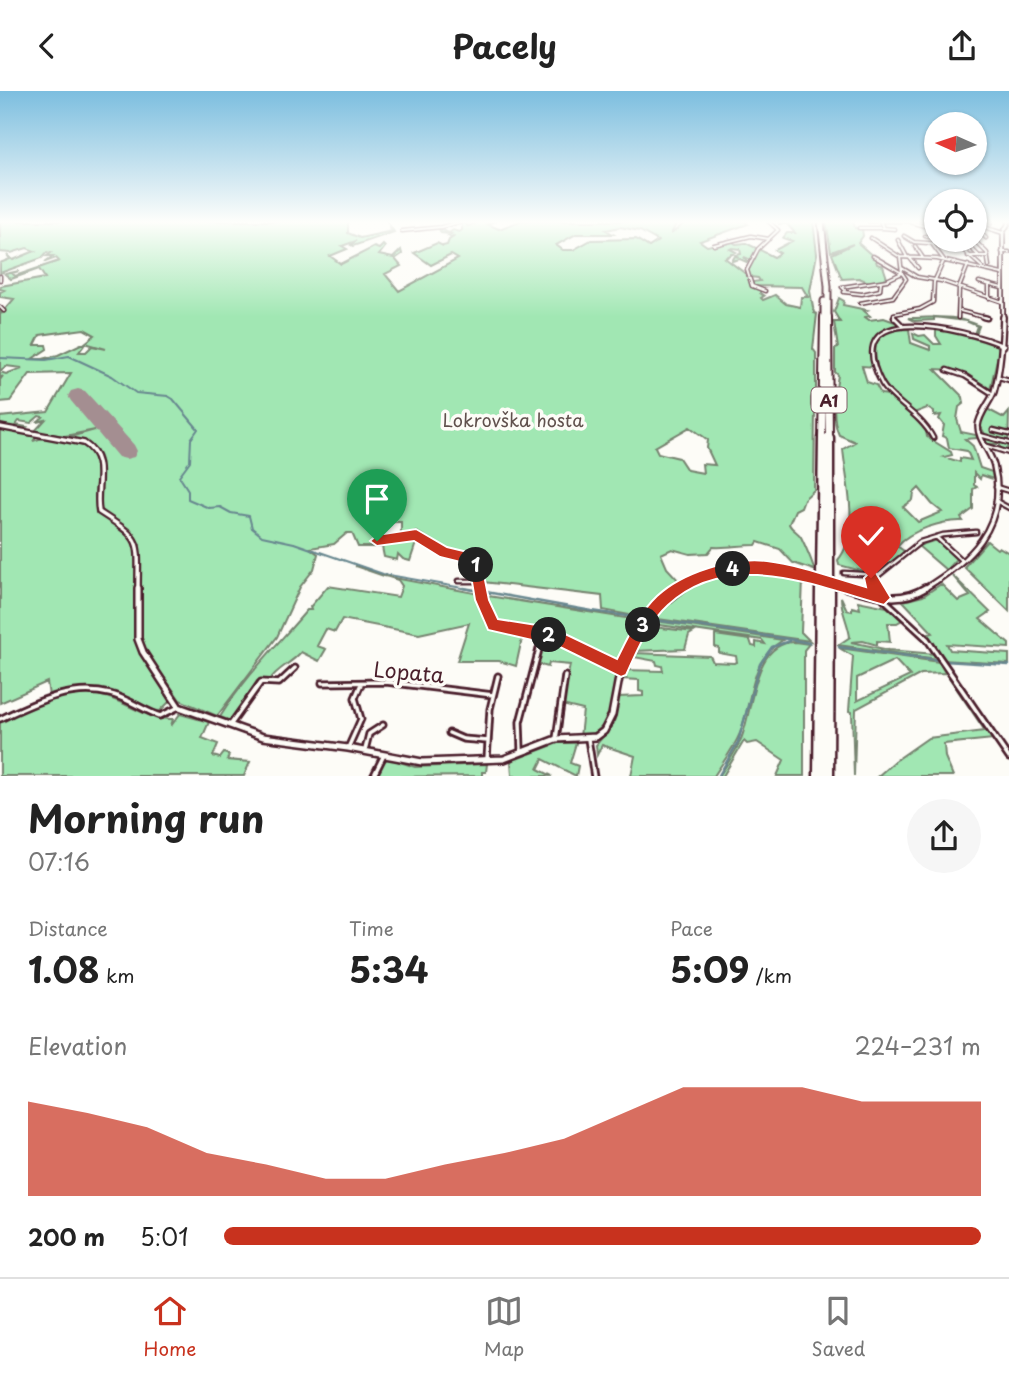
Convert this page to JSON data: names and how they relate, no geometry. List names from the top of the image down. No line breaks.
{"streets":{"highway":["A1"],"street":["Lopata"]},"parks":["Lokrovška hosta"],"north":"left","page":{"header":"Pacely","pins":["1","4","3","2"],"heading":["Morning run","07:16"],"stats":[["Distance","1.08 km"],["Time","5:34"],["Pace","5:09 /km"]],"chart":["Elevation","224–231 m"],"list":[{"name":"200 m","note":"5:01"}],"tabs":["Home","Map","Saved"]}}
